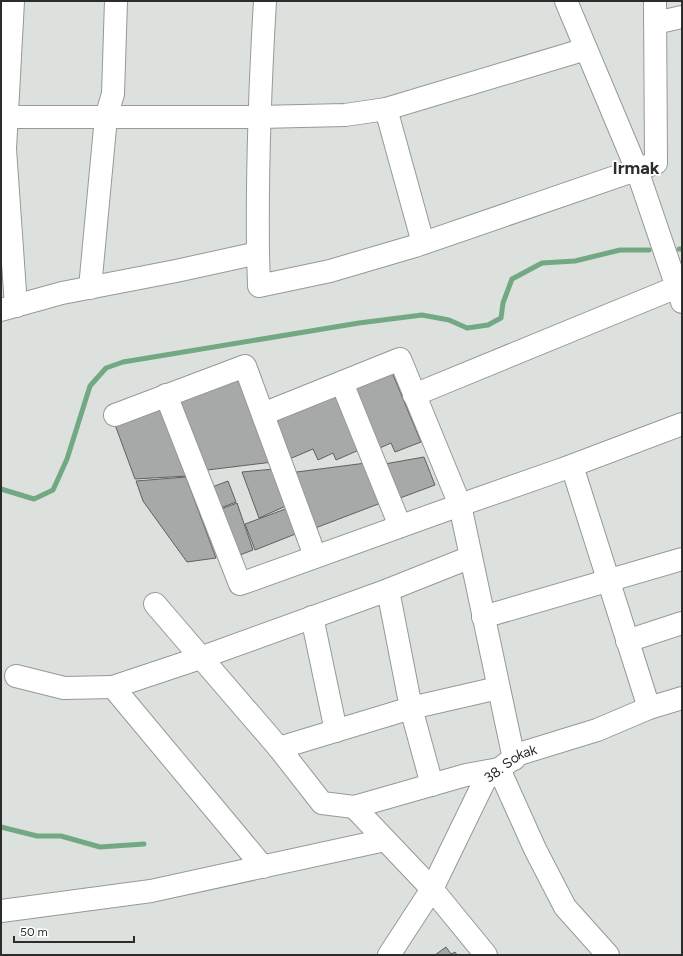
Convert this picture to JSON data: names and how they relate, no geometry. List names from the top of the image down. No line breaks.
{"streets":{"street":["38. Sokak"]},"districts":["Irmak"],"scale_bar":"50 m"}
